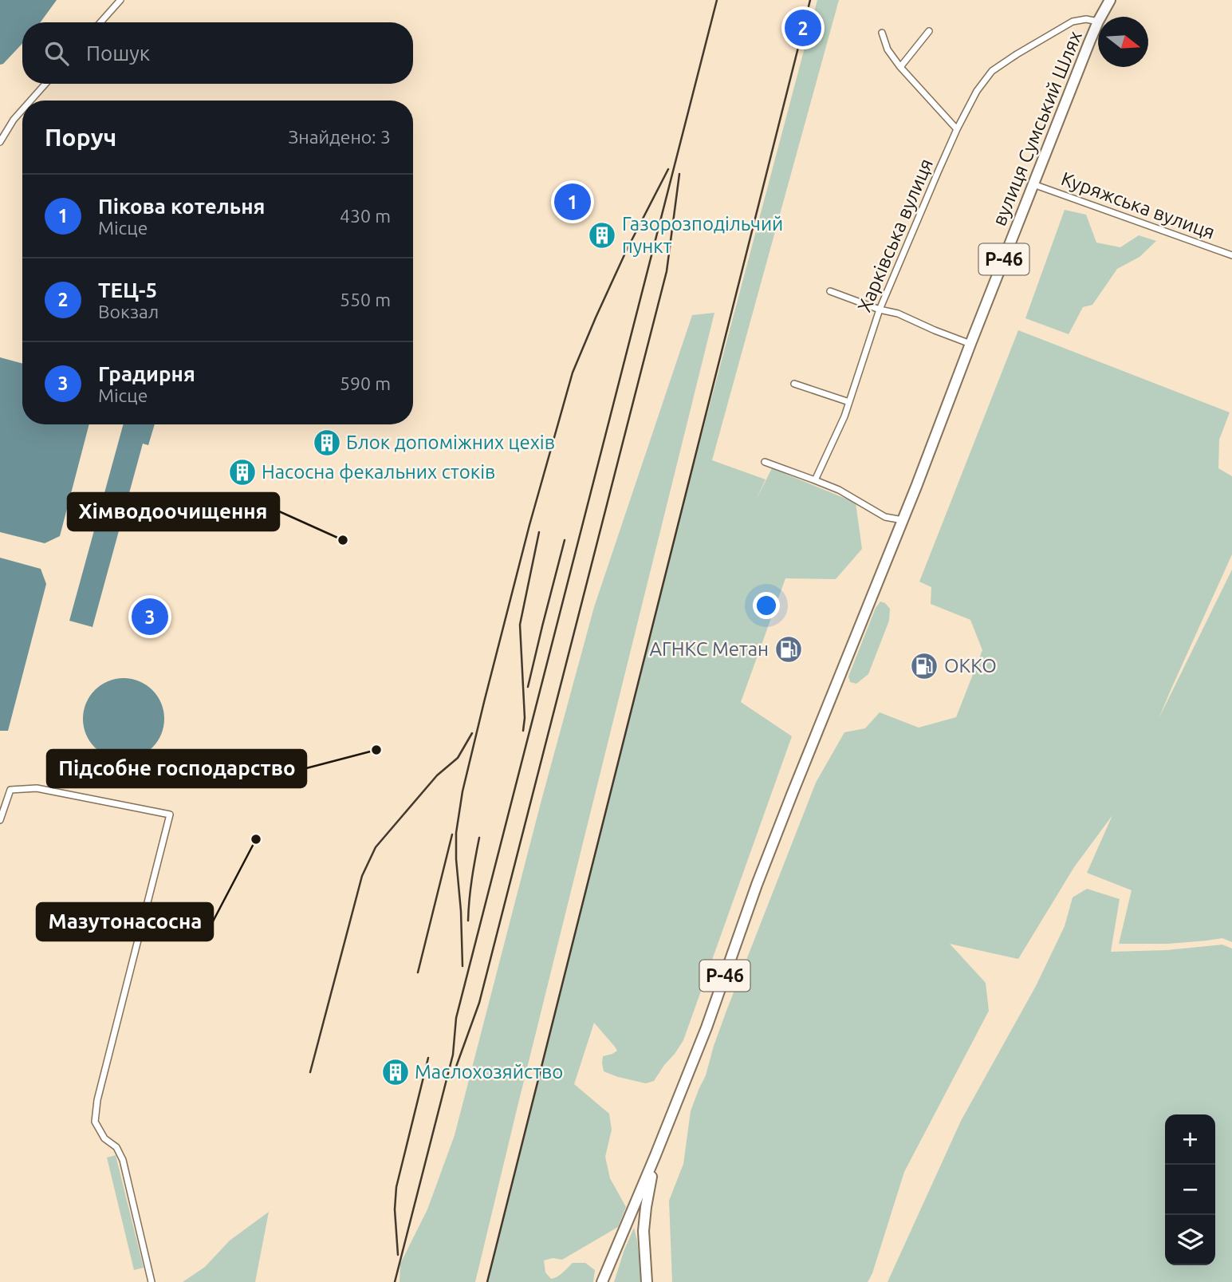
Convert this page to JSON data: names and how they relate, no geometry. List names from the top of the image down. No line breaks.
{"streets":{"main road":["вулиця Сумський Шлях","Р-46"],"street":["Куряжська вулиця","Харківська вулиця"]},"crossings":[["вулиця Сумський Шлях","Куряжська вулиця"],["вулиця Сумський Шлях","Харківська вулиця"],["вулиця Сумський Шлях","Р-46"]],"places":{"building":["Газорозподільчий пункт","Блок допоміжних цехів","Насосна фекальних стоків","Маслохозяйство"],"other":["Хімводоочищення","Підсобне господарство","Мазутонасосна"],"fuel station":["АГНКС Метан","ОККО"]},"north":"right","page":{"pins":["2","1","3"],"search":"Пошук","heading":["Поруч","Знайдено: 3"],"list":[{"mark":"1","name":"Пікова котельня","note":"Місце","value":"430 m"},{"mark":"2","name":"ТЕЦ-5","note":"Вокзал","value":"550 m"},{"mark":"3","name":"Градирня","note":"Місце","value":"590 m"}],"map_buttons":["+","−"]}}
